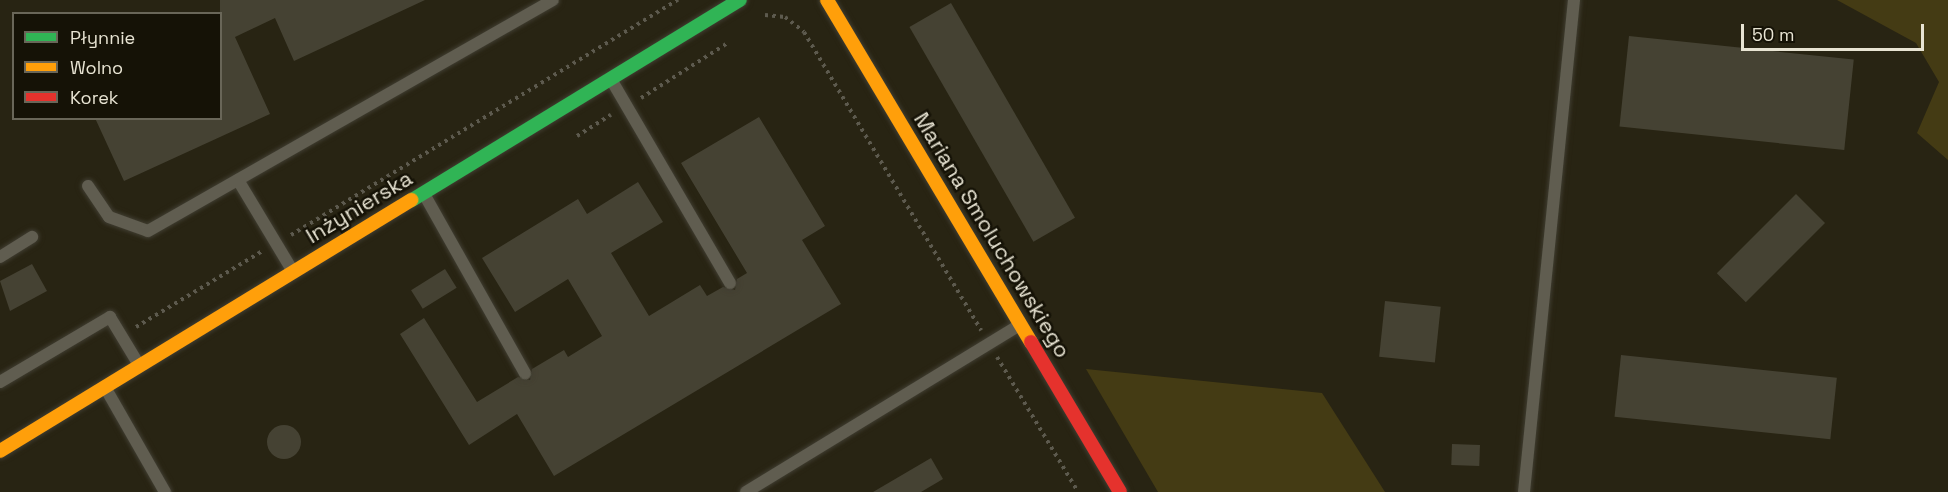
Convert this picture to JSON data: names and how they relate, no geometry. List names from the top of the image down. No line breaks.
{"streets":{"street":["Inżynierska","Mariana Smoluchowskiego"]},"legend":["Płynnie","Wolno","Korek"],"scale_bar":"50 m"}
